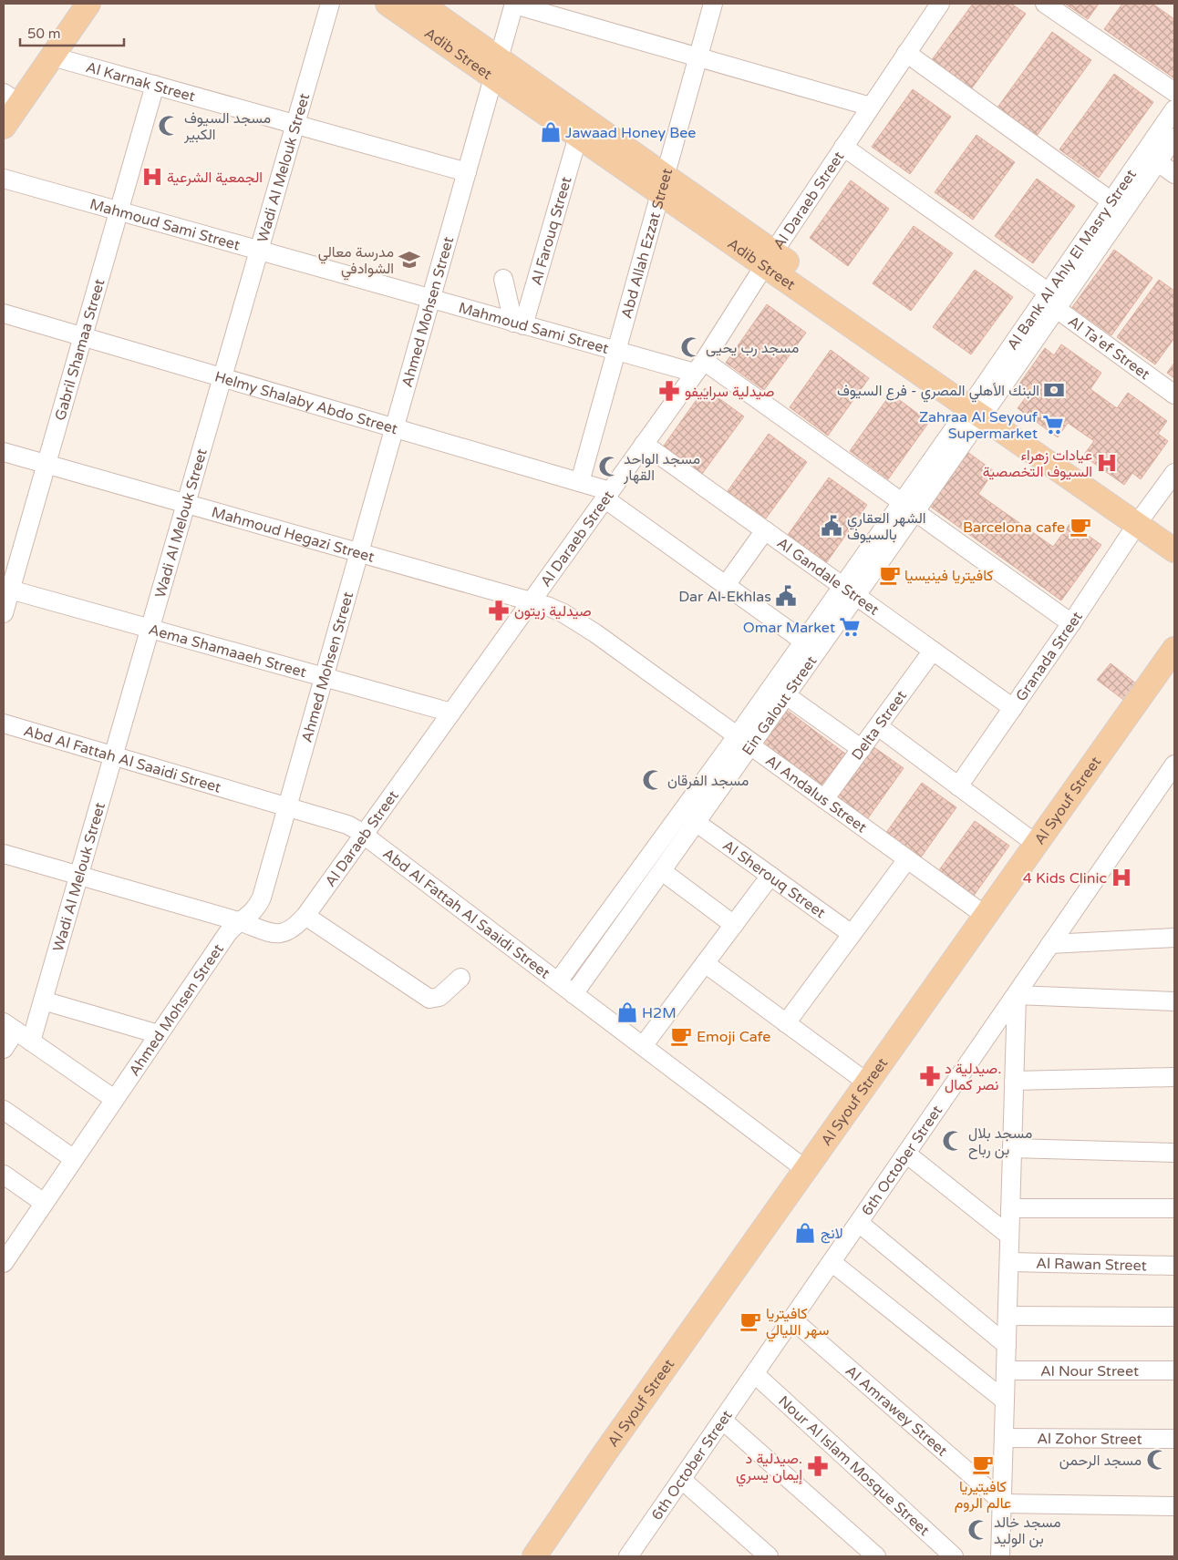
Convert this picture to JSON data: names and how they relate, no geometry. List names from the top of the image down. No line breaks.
{"streets":{"main road":["Adib Street","Al Syouf Street"],"street":["Al Karnak Street","Wadi Al Melouk Street","Al Daraeb Street","Mahmoud Sami Street","Al Farouq Street","Abd Allah Ezzat Street","Al Bank Al Ahly El Masry Street","Ahmed Mohsen Street","Al Ta'ef Street","Gabril Shamaa Street","Helmy Shalaby Abdo Street","Mahmoud Hegazi Street","Al Gandale Street","Aema Shamaaeh Street","Granada Street","Ein Galout Street","Delta Street","Abd Al Fattah Al Saaidi Street","Al Andalus Street","Al Sherouq Street","6th October Street","Al Rawan Street","Al Nour Street","Al Amrawey Street","Al Zohor Street","Nour Al Islam Mosque Street"]},"crossings":[["Adib Street","Al Daraeb Street"],["Adib Street","Al Farouq Street"],["Adib Street","Abd Allah Ezzat Street"],["Adib Street","Al Bank Al Ahly El Masry Street"],["Adib Street","Ahmed Mohsen Street"],["Adib Street","Granada Street"],["Adib Street","Ein Galout Street"],["Al Karnak Street","Wadi Al Melouk Street"],["Al Karnak Street","Ahmed Mohsen Street"],["Al Karnak Street","Gabril Shamaa Street"],["Wadi Al Melouk Street","Al Daraeb Street"],["Wadi Al Melouk Street","Mahmoud Sami Street"],["Wadi Al Melouk Street","Helmy Shalaby Abdo Street"],["Wadi Al Melouk Street","Mahmoud Hegazi Street"],["Wadi Al Melouk Street","Aema Shamaaeh Street"],["Wadi Al Melouk Street","Abd Al Fattah Al Saaidi Street"],["Al Daraeb Street","Mahmoud Sami Street"],["Al Daraeb Street","Ahmed Mohsen Street"],["Al Daraeb Street","Al Ta'ef Street"],["Al Daraeb Street","Helmy Shalaby Abdo Street"],["Al Daraeb Street","Mahmoud Hegazi Street"],["Al Daraeb Street","Al Gandale Street"],["Al Daraeb Street","Aema Shamaaeh Street"],["Al Daraeb Street","Abd Al Fattah Al Saaidi Street"],["Al Daraeb Street","Al Andalus Street"],["Mahmoud Sami Street","Al Farouq Street"],["Mahmoud Sami Street","Abd Allah Ezzat Street"],["Mahmoud Sami Street","Ahmed Mohsen Street"],["Mahmoud Sami Street","Gabril Shamaa Street"],["Abd Allah Ezzat Street","Helmy Shalaby Abdo Street"],["Al Bank Al Ahly El Masry Street","Al Ta'ef Street"],["Al Bank Al Ahly El Masry Street","Ein Galout Street"],["Ahmed Mohsen Street","Helmy Shalaby Abdo Street"],["Ahmed Mohsen Street","Mahmoud Hegazi Street"],["Ahmed Mohsen Street","Aema Shamaaeh Street"],["Ahmed Mohsen Street","Abd Al Fattah Al Saaidi Street"],["Gabril Shamaa Street","Helmy Shalaby Abdo Street"],["Gabril Shamaa Street","Mahmoud Hegazi Street"],["Gabril Shamaa Street","Aema Shamaaeh Street"],["Helmy Shalaby Abdo Street","Ein Galout Street"],["Mahmoud Hegazi Street","Al Andalus Street"],["Al Gandale Street","Granada Street"],["Al Gandale Street","Ein Galout Street"],["Al Gandale Street","Delta Street"],["Ein Galout Street","Abd Al Fattah Al Saaidi Street"],["Ein Galout Street","Al Andalus Street"],["Ein Galout Street","Al Sherouq Street"],["Delta Street","Al Andalus Street"],["Abd Al Fattah Al Saaidi Street","Al Syouf Street"],["Al Andalus Street","Al Syouf Street"],["6th October Street","Al Amrawey Street"],["6th October Street","Nour Al Islam Mosque Street"]],"places":{"mosque":["مسجد السيوف الكبير","مسجد رب يحيى","مسجد الواحد القهار","مسجد الفرقان","مسجد بلال بن رباح","مسجد الرحمن","مسجد خالد بن الوليد"],"shop":["Jawaad Honey Bee","H2M","لانج"],"hospital":["الجمعية الشرعية","عيادات زهراء السيوف التخصصية","4 Kids Clinic"],"school or university":["مدرسة معالي الشوادفي"],"bank":["البنك الأهلي المصري - فرع السيوف"],"pharmacy":["صيدلية سراييفو","صيدلية زيتون","صيدلية د. نصر كمال","صيدلية د. إيمان يسري"],"supermarket":["Zahraa Al Seyouf Supermarket","Omar Market"],"public building":["الشهر العقاري بالسيوف","Dar Al-Ekhlas"],"cafe":["Barcelona cafe","كافيتريا فينيسيا","Emoji Cafe","كافيتريا سهر الليالي","كافيتيريا عالم الروم"]},"scale_bar":"50 m"}
